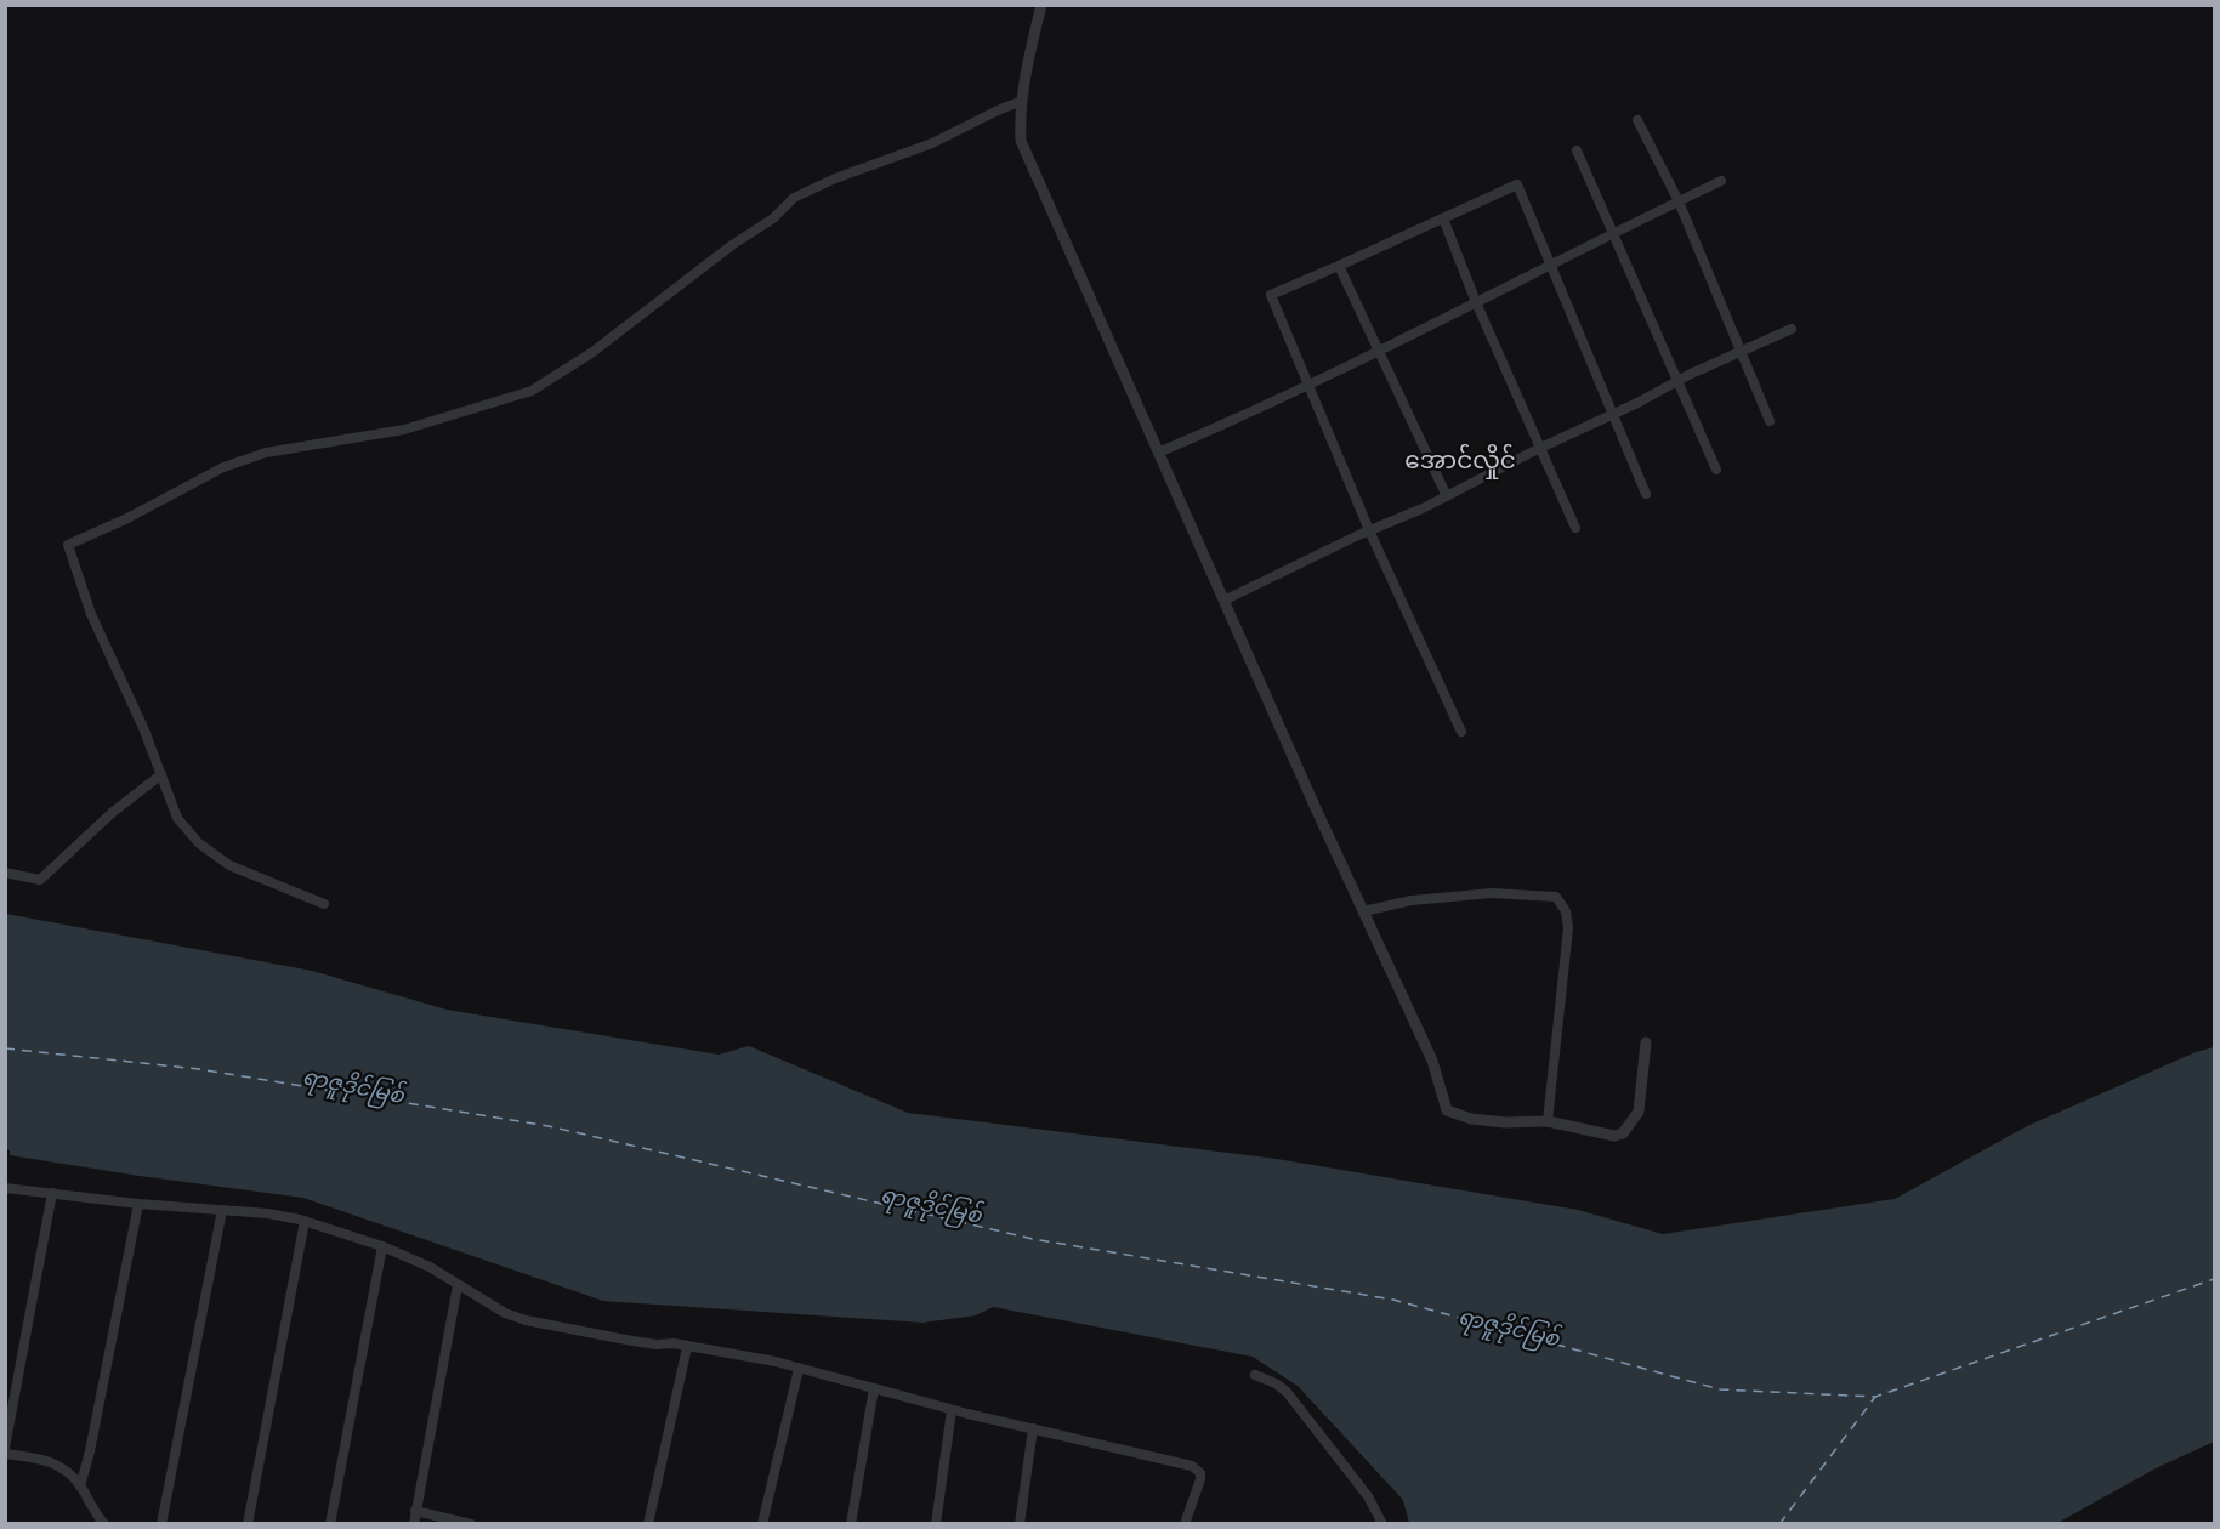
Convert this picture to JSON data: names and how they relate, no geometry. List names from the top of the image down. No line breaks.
{"districts":["အောင်လှိုင်"],"water":["ရာဇူဒိုင်မြစ်"]}
